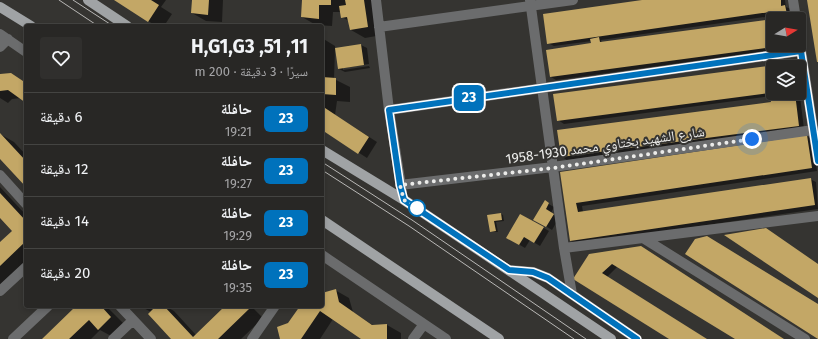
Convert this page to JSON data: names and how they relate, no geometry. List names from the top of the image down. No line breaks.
{"streets":{"street":["شارع الشهيد بختاوي محمد 1930-1958"]},"lines":["bus line 23"],"north":"right","page":{"on_map":"23","heading":["11, 51, H,G1,G3","سيرًا · 3 دقيقة · 200 m"],"list":[{"mark":"23","name":"حافلة","note":"19:21","value":"6 دقيقة"},{"mark":"23","name":"حافلة","note":"19:27","value":"12 دقيقة"},{"mark":"23","name":"حافلة","note":"19:29","value":"14 دقيقة"},{"mark":"23","name":"حافلة","note":"19:35","value":"20 دقيقة"}]}}
